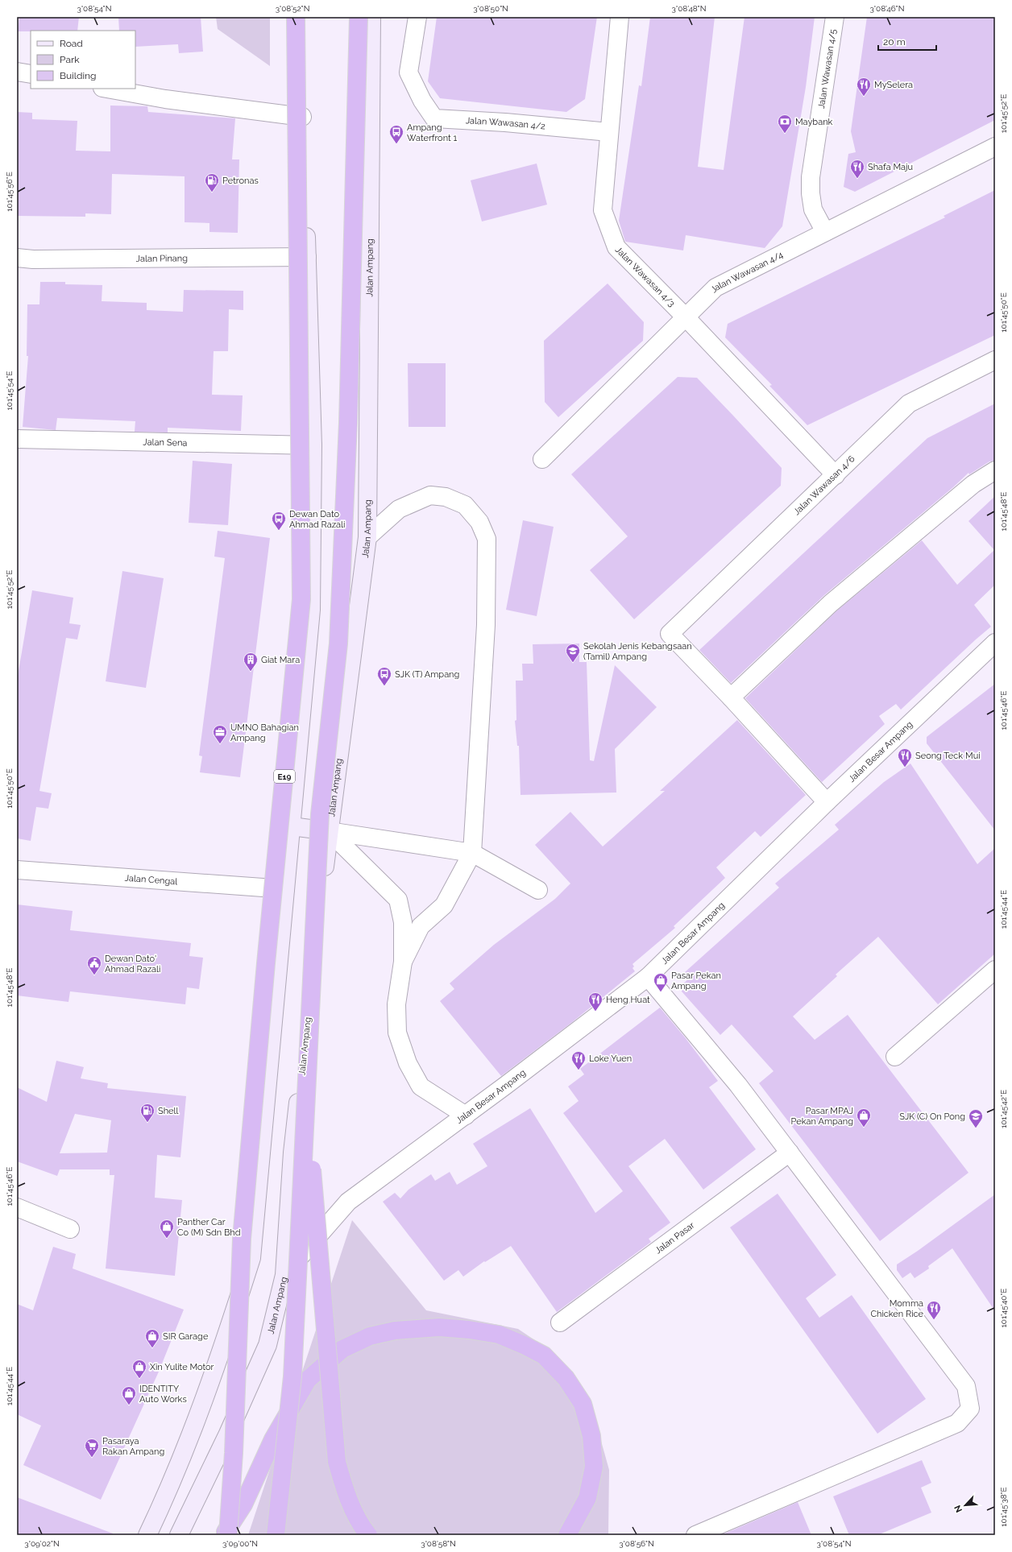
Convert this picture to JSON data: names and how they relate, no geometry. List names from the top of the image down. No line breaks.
{"streets":{"highway":["E19"],"main road":["Jalan Ampang"],"street":["Jalan Wawasan 4/5","Jalan Wawasan 4/2","Jalan Pinang","Jalan Wawasan 4/4","Jalan Wawasan 4/3","Jalan Sena","Jalan Wawasan 4/6","Jalan Besar Ampang","Jalan Cengal","Jalan Pasar"]},"crossings":[["Jalan Wawasan 4/5","Jalan Wawasan 4/4"],["Jalan Wawasan 4/2","Jalan Wawasan 4/3"],["Jalan Ampang","Jalan Besar Ampang"],["Jalan Wawasan 4/4","Jalan Wawasan 4/3"],["Jalan Wawasan 4/3","Jalan Wawasan 4/6"]],"places":{"restaurant":["MySelera","Shafa Maju","Seong Teck Mui","Heng Huat","Loke Yuen","Momma Chicken Rice"],"bank":["Maybank"],"bus stop":["Ampang Waterfront 1","Dewan Dato Ahmad Razali","SJK (T) Ampang"],"fuel station":["Petronas","Shell"],"school or university":["Sekolah Jenis Kebangsaan (Tamil) Ampang","SJK (C) On Pong"],"building":["Giat Mara"],"office":["UMNO Bahagian Ampang"],"public building":["Dewan Dato' Ahmad Razali"],"shop":["Pasar Pekan Ampang","Pasar MPAJ Pekan Ampang","Panther Car Co (M) Sdn Bhd","SIR Garage","Xin Yulite Motor","IDENTITY Auto Works"],"supermarket":["Pasaraya Rakan Ampang"]},"legend":["Road","Park","Building"],"scale_bar":"20 m","north":"bottom left","coordinates":["3°08'54\"N","3°08'52\"N","3°08'50\"N","3°08'48\"N","3°08'46\"N","101°45'52\"E","101°45'56\"E","101°45'50\"E","101°45'54\"E","101°45'48\"E","101°45'46\"E","101°45'44\"E","101°45'42\"E","101°45'40\"E","101°45'38\"E","3°09'02\"N","3°09'00\"N","3°08'58\"N","3°08'56\"N"]}
